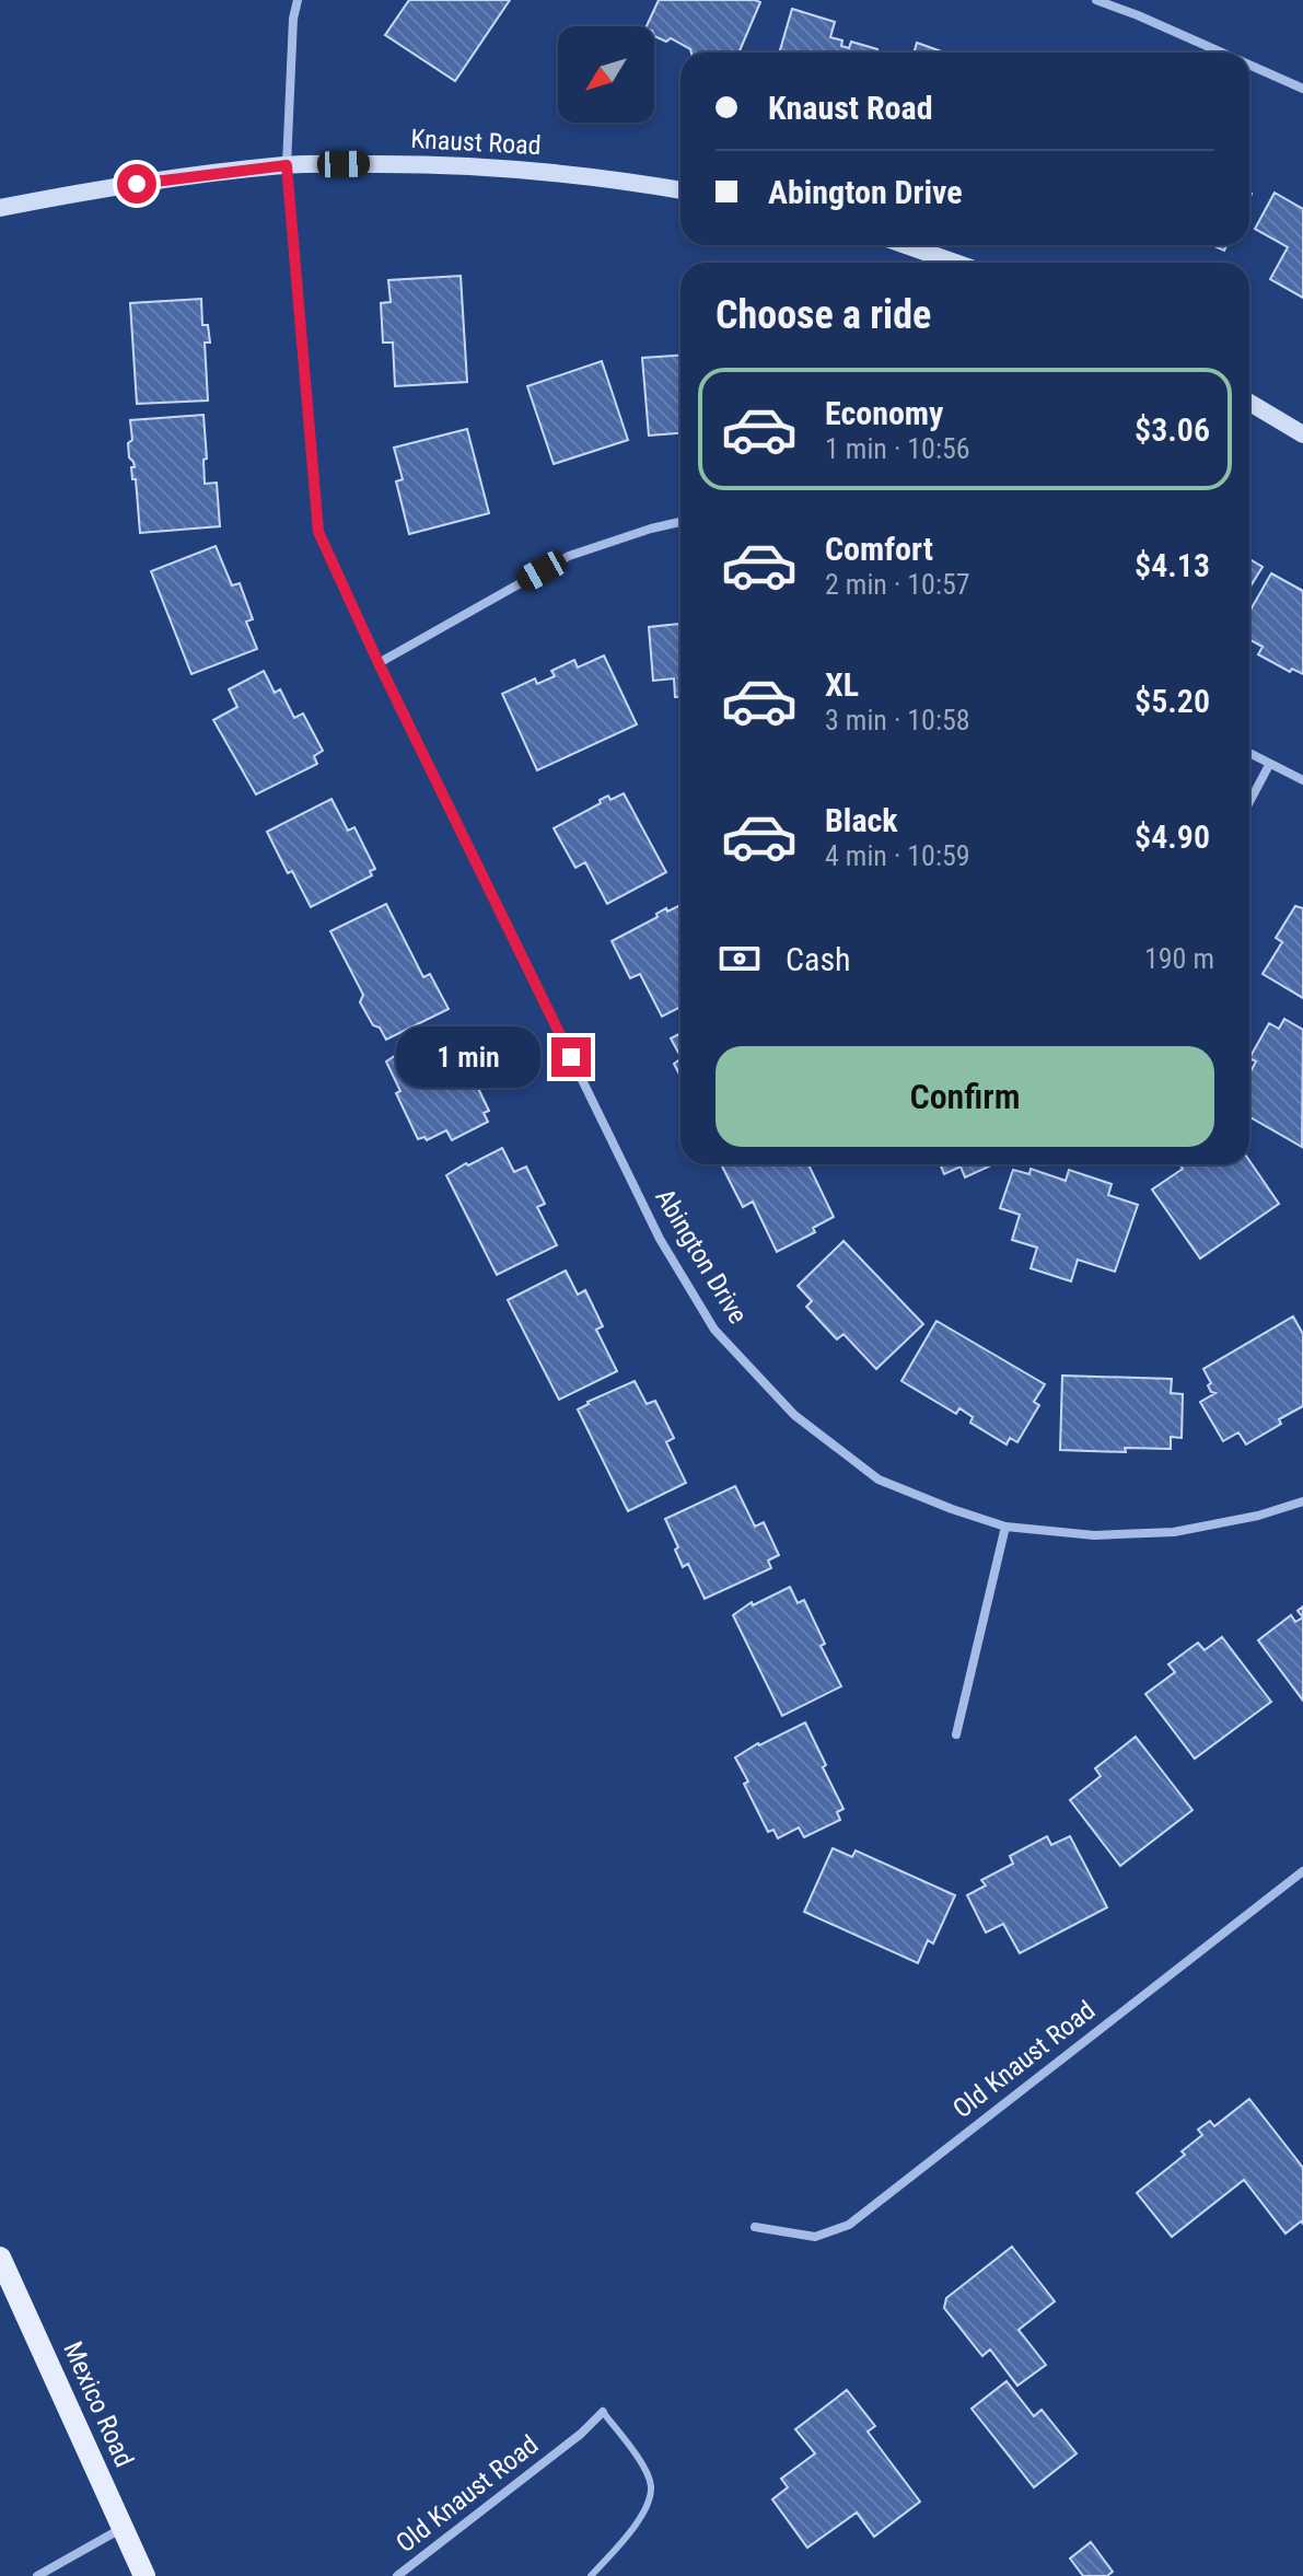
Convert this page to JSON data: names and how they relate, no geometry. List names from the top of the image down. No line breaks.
{"streets":{"main road":["Knaust Road","Mexico Road"],"street":["Abington Drive","Old Knaust Road"]},"crossings":[["Knaust Road","Abington Drive"]],"north":"bottom left","page":{"banner":["Knaust Road","Abington Drive"],"heading":"Choose a ride","list":[{"name":"Economy","note":"1 min · 10:56","value":"$3.06"},{"name":"Comfort","note":"2 min · 10:57","value":"$4.13"},{"name":"XL","note":"3 min · 10:58","value":"$5.20"},{"name":"Black","note":"4 min · 10:59","value":"$4.90"}],"pay":["Cash","190 m"],"bubble":"1 min","buttons":"Confirm"}}
